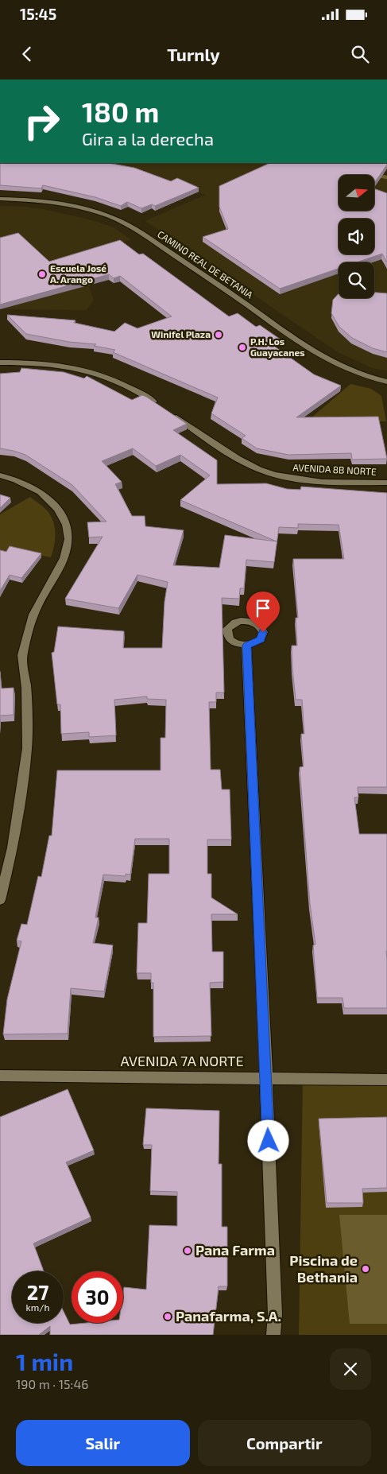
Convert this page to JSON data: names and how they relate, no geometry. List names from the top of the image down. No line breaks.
{"streets":{"street":["CAMINO REAL DE BETANIA","AVENIDA 8B NORTE","AVENIDA 7A NORTE"]},"places":["Escuela José A. Arango","Winifel Plaza","P.H. Los Guayacanes","Pana Farma","Piscina de Bethania","Panafarma, S.A."],"north":"right","page":{"status":"15:45","header":"Turnly","turn":["180 m","Gira a la derecha"],"speed":"27 km/h","limit":"30","heading":["1 min","190 m · 15:46"],"buttons":["Salir","Compartir"]}}
